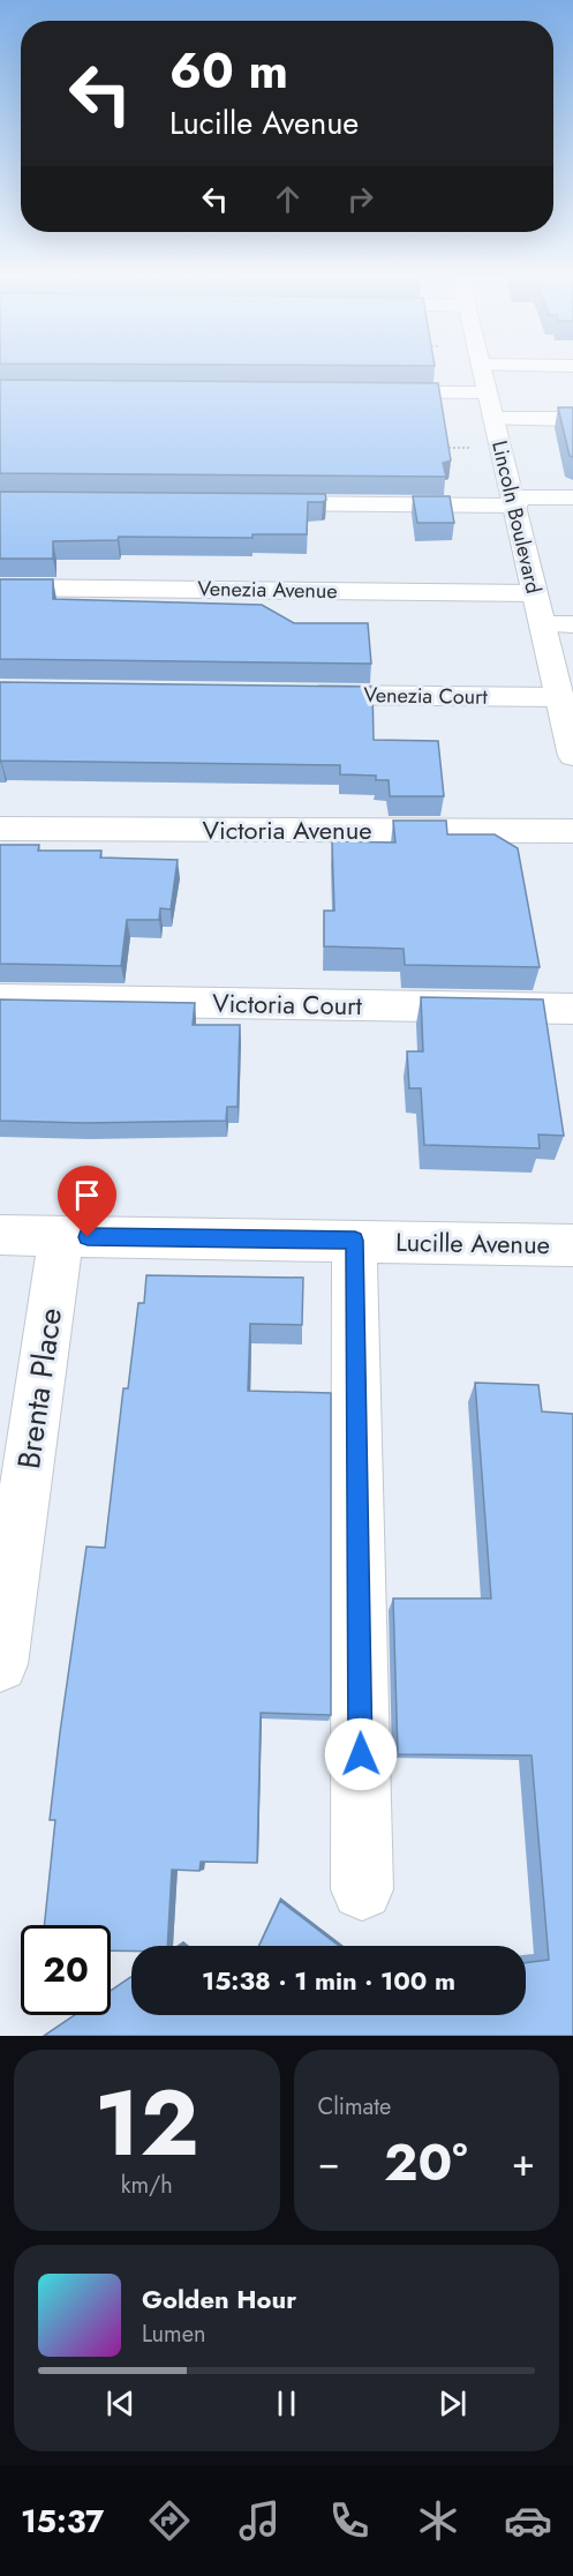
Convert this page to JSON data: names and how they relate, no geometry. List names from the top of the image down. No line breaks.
{"streets":{"main road":["Lincoln Boulevard","Venezia Avenue","Venezia Court","Victoria Avenue","Victoria Court","Lucille Avenue","Brenta Place"]},"crossings":[["Lincoln Boulevard","Venezia Avenue"],["Lincoln Boulevard","Venezia Court"],["Lucille Avenue","Brenta Place"]],"page":{"turn":["60 m","Lucille Avenue"],"limit":"20","trip":"15:38 · 1 min · 100 m","tile":[["12","km/h"],"Climate"],"heat":["−","20°","+"],"song":["Golden Hour","Lumen"],"tabs":"15:37"}}
